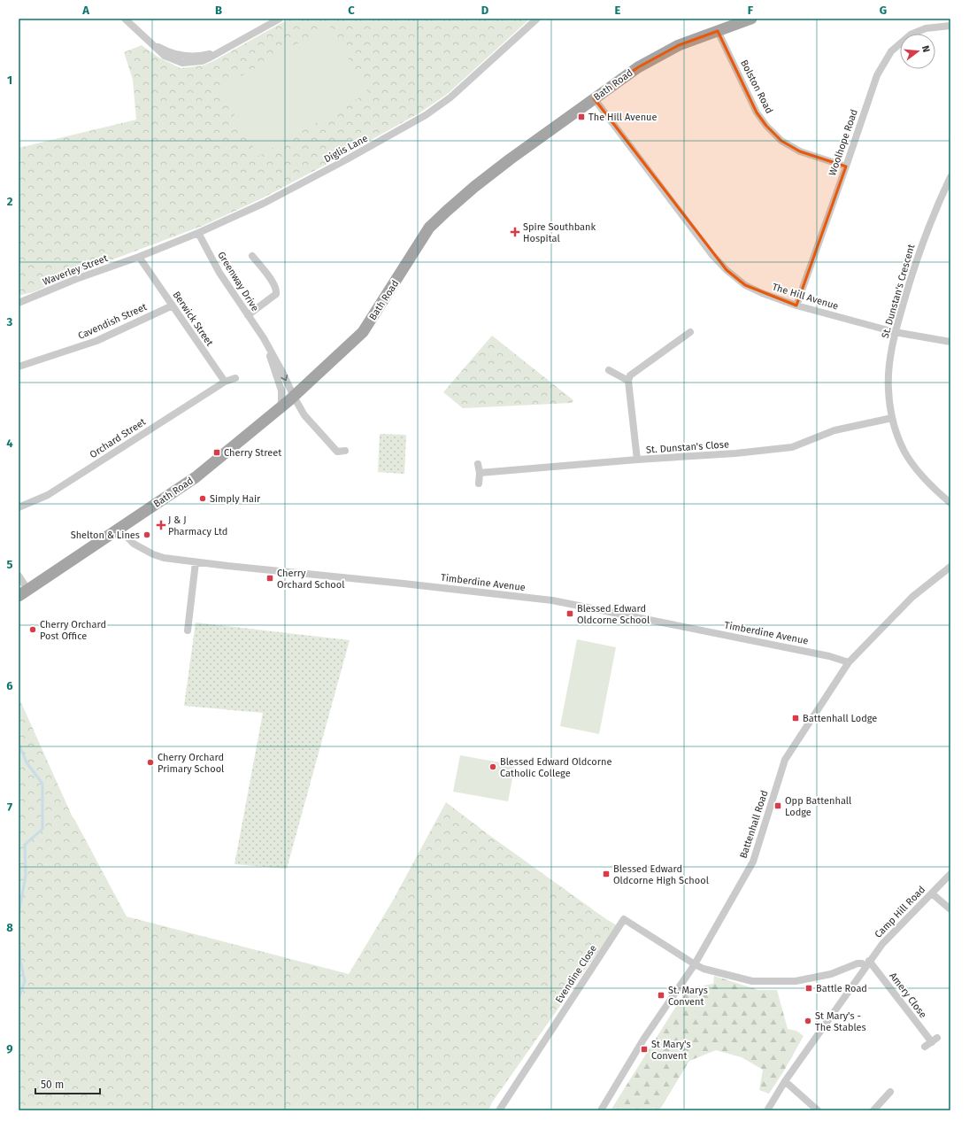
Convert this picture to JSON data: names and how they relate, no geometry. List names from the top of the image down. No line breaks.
{"streets":{"main road":["Bath Road"],"street":["Bolston Road","Woolhope Road","Diglis Lane","Waverley Street","Greenway Drive","St. Dunstan's Crescent","The Hill Avenue","Berwick Street","Cavendish Street","Orchard Street","St. Dunstan's Close","Timberdine Avenue","Battenhall Road","Camp Hill Road","Evendine Close","Amery Close"]},"crossings":[["Bath Road","Bolston Road"],["Bath Road","Greenway Drive"],["Bath Road","The Hill Avenue"],["Bath Road","Timberdine Avenue"],["Bolston Road","Woolhope Road"],["Woolhope Road","The Hill Avenue"],["Diglis Lane","Waverley Street"],["Diglis Lane","Greenway Drive"],["Diglis Lane","Berwick Street"],["Waverley Street","Berwick Street"],["St. Dunstan's Crescent","The Hill Avenue"],["St. Dunstan's Crescent","St. Dunstan's Close"],["Berwick Street","Cavendish Street"],["Berwick Street","Orchard Street"],["Timberdine Avenue","Battenhall Road"],["Battenhall Road","Evendine Close"],["Camp Hill Road","Amery Close"]],"places":{"transit":["The Hill Avenue","Cherry Street","Cherry Orchard School","Blessed Edward Oldcorne School","Battenhall Lodge","Opp Battenhall Lodge","Blessed Edward Oldcorne High School","Battle Road","St. Marys Convent","St Mary's Convent"],"health":["Spire Southbank Hospital","J & J Pharmacy Ltd"],"other":["Simply Hair","Shelton & Lines","Cherry Orchard Post Office","Cherry Orchard Primary School","Blessed Edward Oldcorne Catholic College","St Mary's - The Stables"]},"scale_bar":"50 m","north":"right","grid":{"columns":["A","B","C","D","E","F","G"],"rows":["1","2","3","4","5","6","7","8","9"]}}
